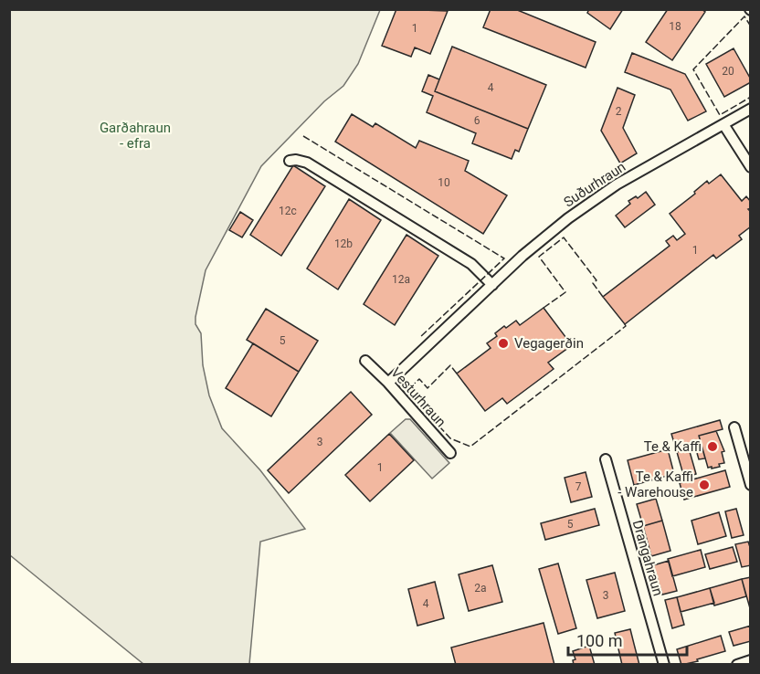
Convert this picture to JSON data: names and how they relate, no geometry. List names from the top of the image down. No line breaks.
{"streets":{"street":["Suðurhraun","Vesturhraun","Drangahraun"]},"crossings":[["Suðurhraun","Vesturhraun"]],"parks":["Garðahraun - efra"],"places":["Vegagerðin","Te & Kaffi","Te & Kaffi - Warehouse"],"house_numbers":["18","1","20","4","2","6","10","12c","12b","1","12a","5","3","1","7","5","2a","3","4"],"scale_bar":"100 m"}
